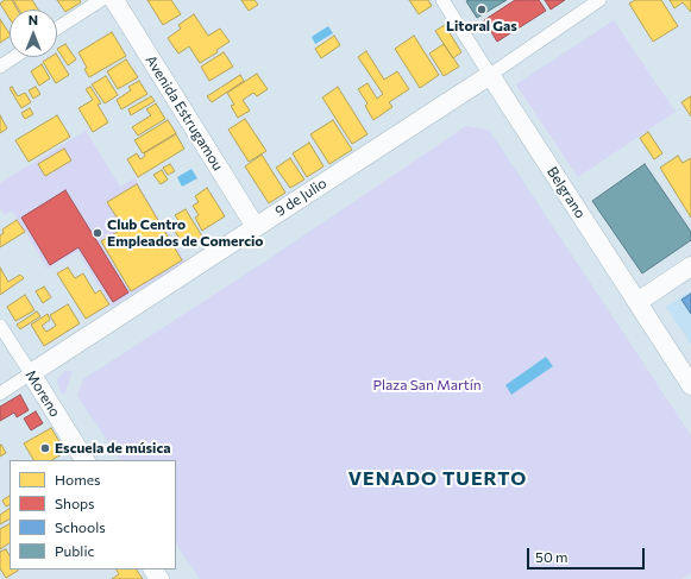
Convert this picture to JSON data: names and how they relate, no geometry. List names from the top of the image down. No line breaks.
{"streets":{"main road":["Avenida Estrugamou","Belgrano","9 de Julio","Moreno"]},"crossings":[["Avenida Estrugamou","9 de Julio"],["Belgrano","9 de Julio"],["9 de Julio","Moreno"]],"districts":["VENADO TUERTO"],"parks":["Plaza San Martín"],"places":["Litoral Gas","Club Centro Empleados de Comercio","Escuela de música"],"legend":["Homes","Shops","Schools","Public"],"scale_bar":"50 m","north":"top"}
